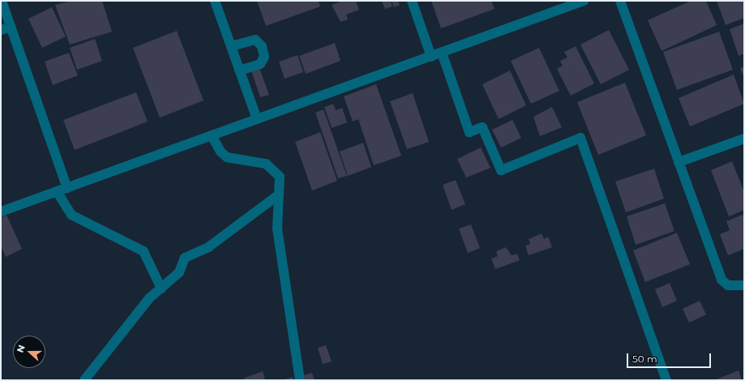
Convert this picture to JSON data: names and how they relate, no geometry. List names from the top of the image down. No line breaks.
{"scale_bar":"50 m","north":"left"}
